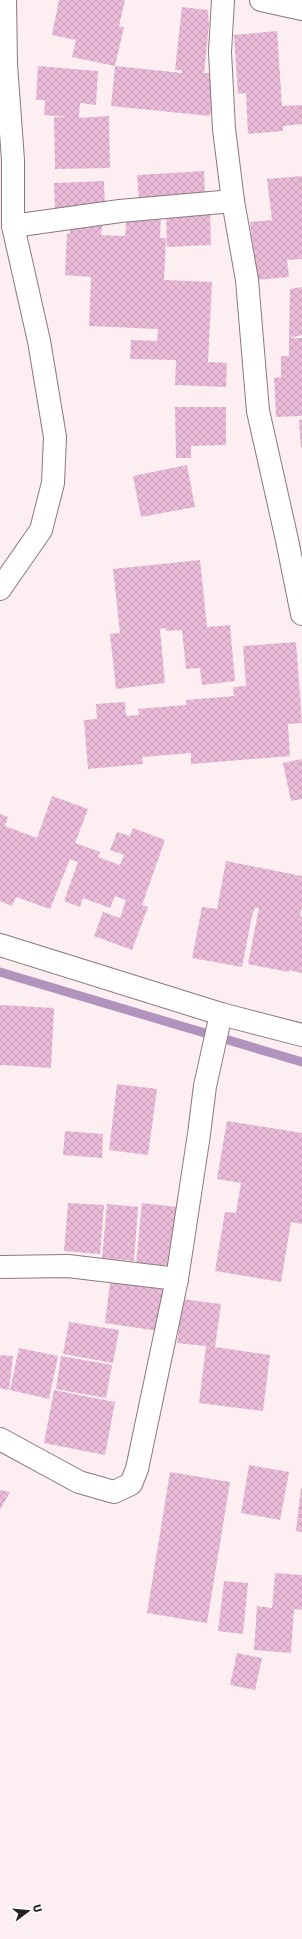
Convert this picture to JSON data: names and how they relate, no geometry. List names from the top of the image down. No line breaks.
{"north":"right"}
